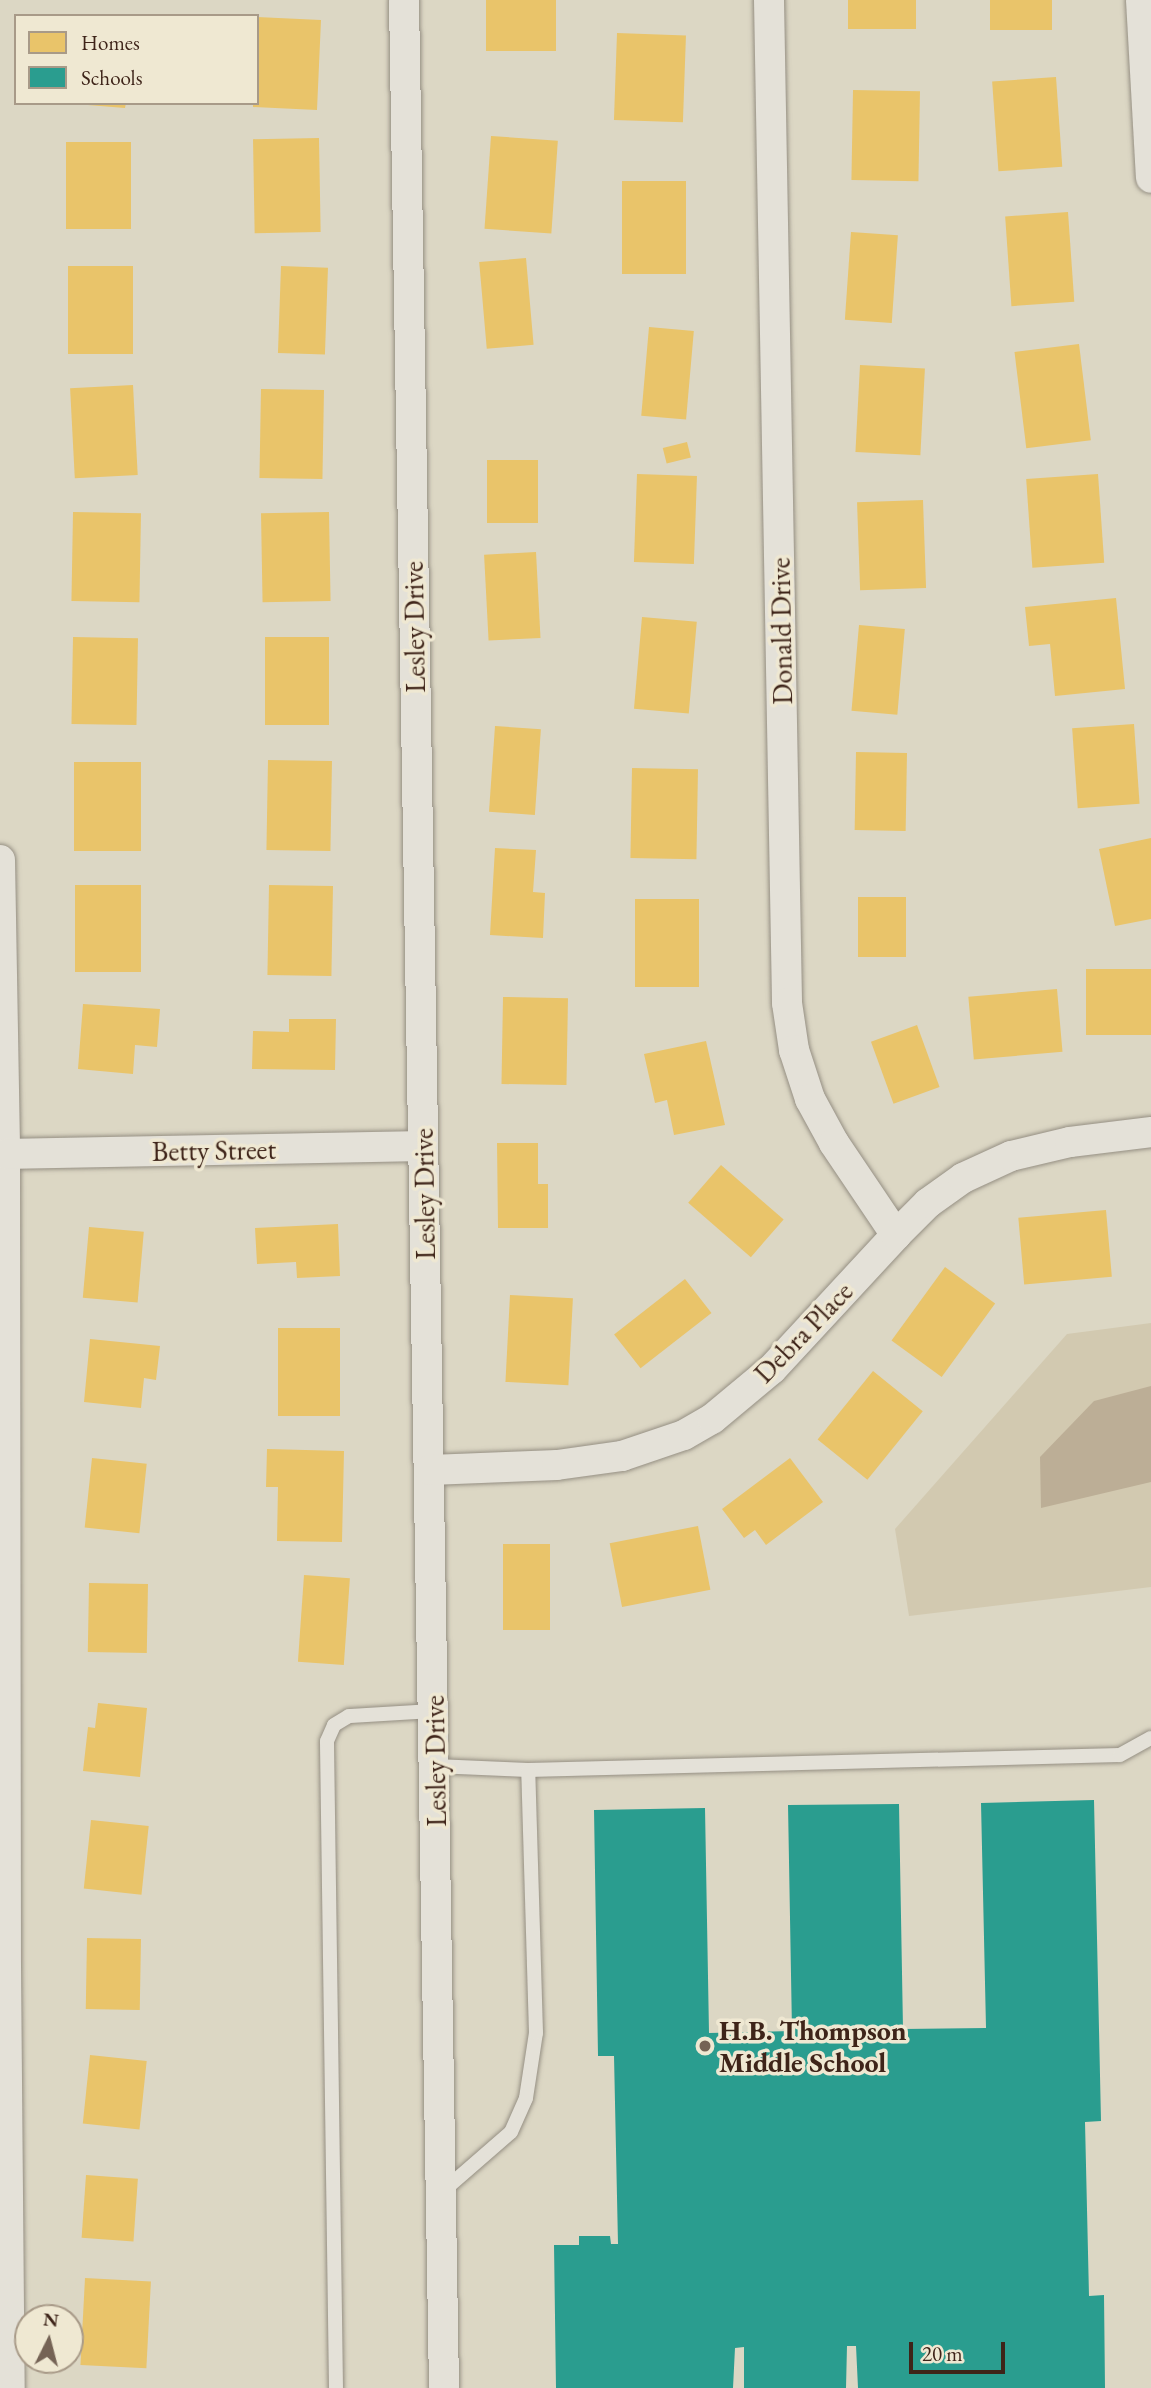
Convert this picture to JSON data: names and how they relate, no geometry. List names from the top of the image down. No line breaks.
{"streets":{"street":["Lesley Drive","Donald Drive","Betty Street","Debra Place"]},"crossings":[["Lesley Drive","Betty Street"],["Lesley Drive","Debra Place"],["Donald Drive","Debra Place"]],"places":["H.B. Thompson Middle School"],"legend":["Homes","Schools"],"scale_bar":"20 m","north":"top"}
